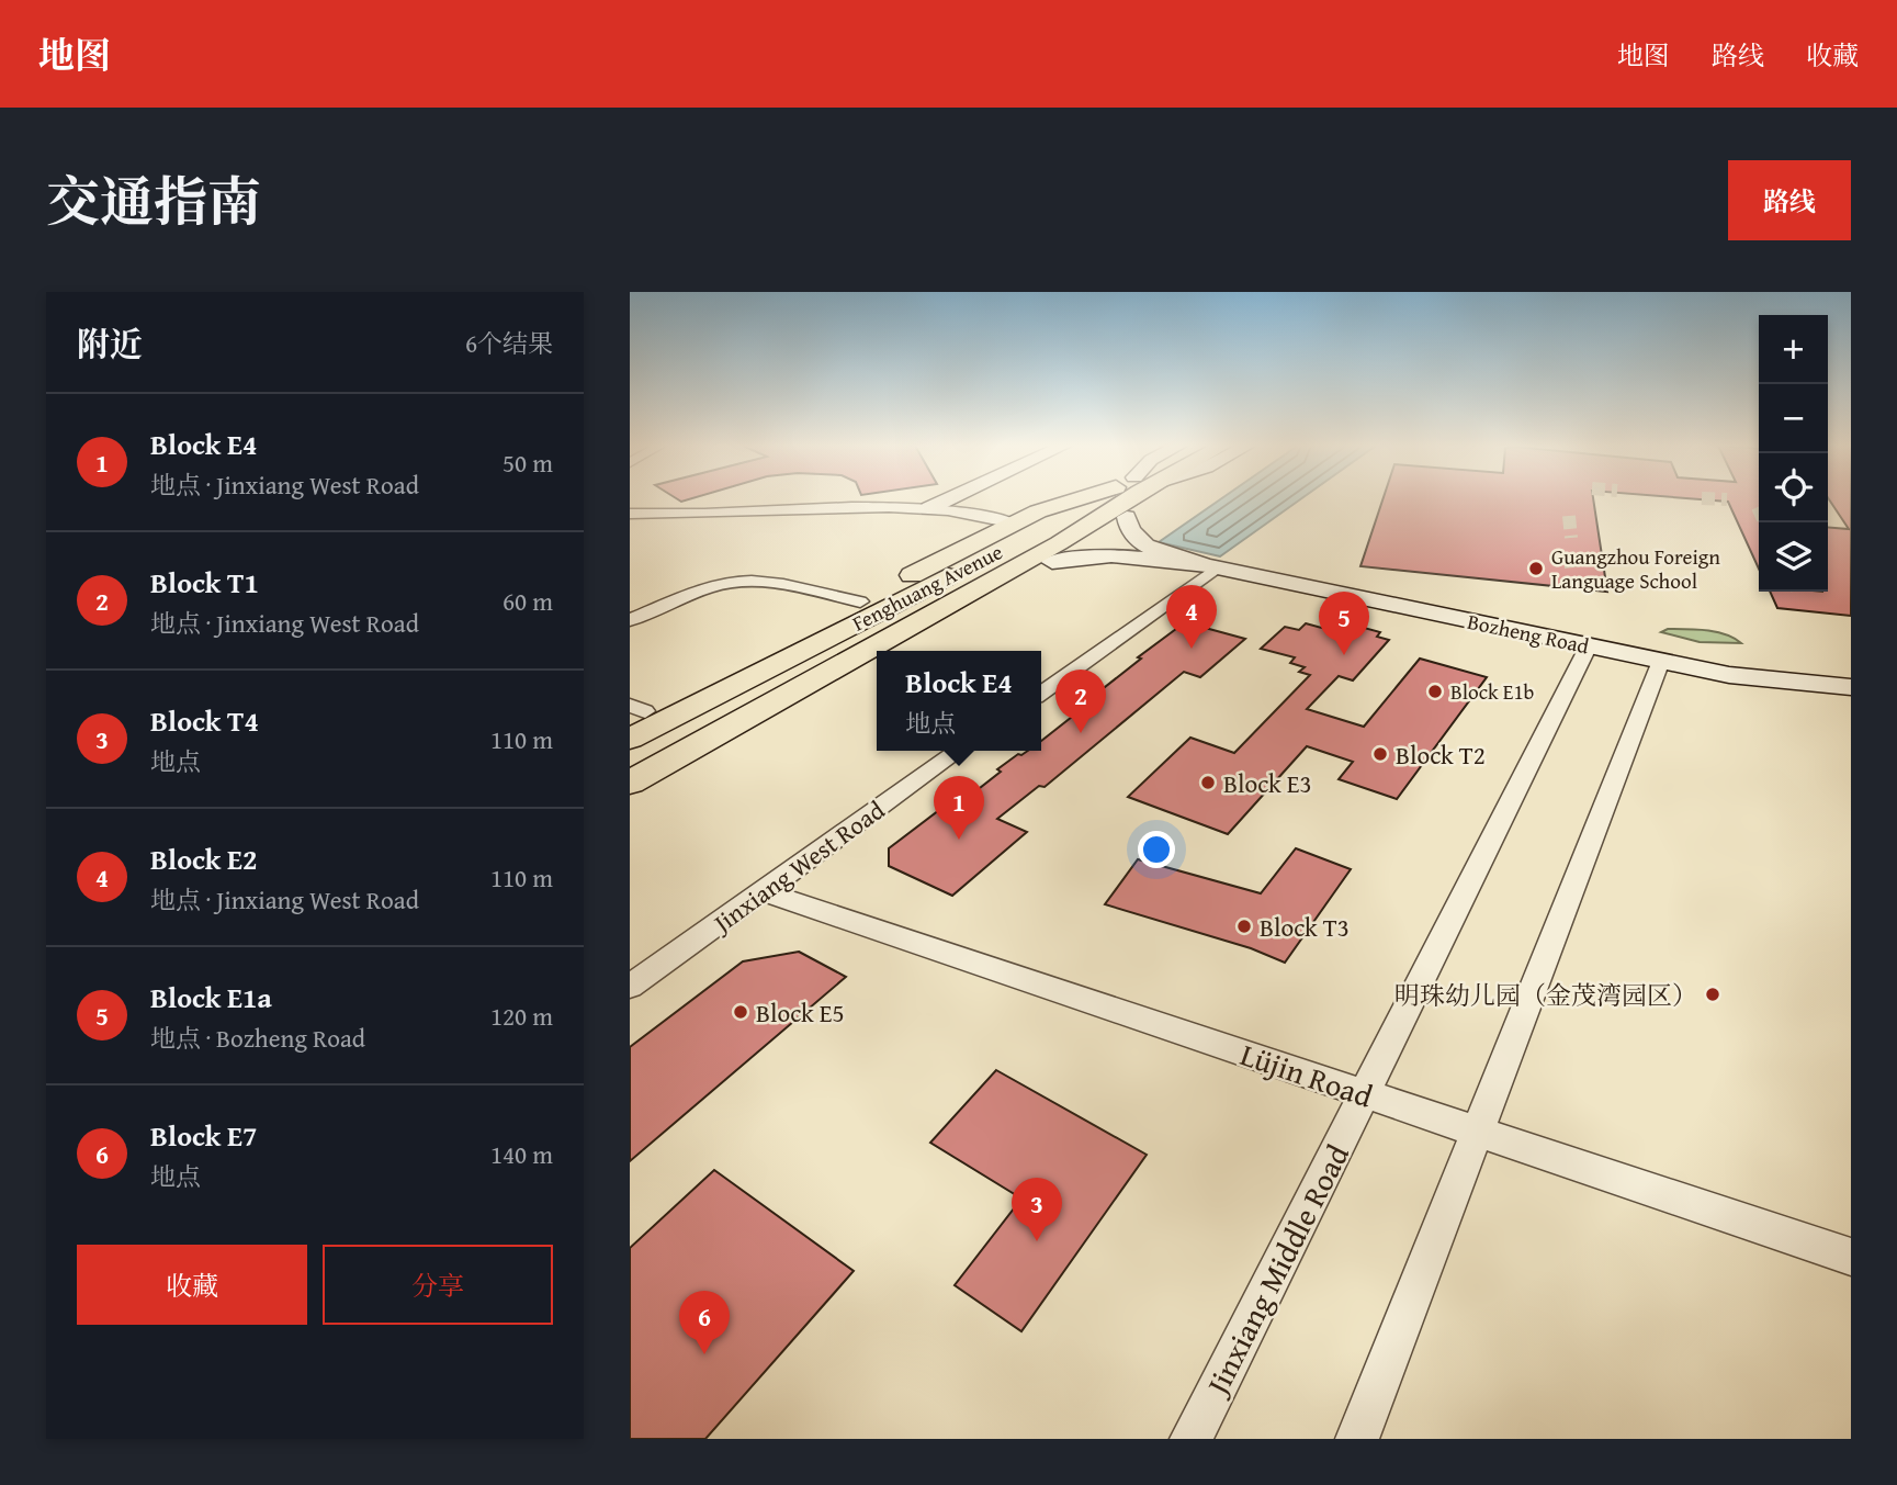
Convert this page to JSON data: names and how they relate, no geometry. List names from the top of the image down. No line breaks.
{"streets":{"main road":["Fenghuang Avenue"],"street":["Bozheng Road","Jinxiang West Road","Lüjin Road","Jinxiang Middle Road"]},"crossings":[["Bozheng Road","Jinxiang Middle Road"],["Jinxiang West Road","Lüjin Road"],["Lüjin Road","Jinxiang Middle Road"]],"places":["Guangzhou Foreign Language School","Block E1b","Block T2","Block E3","Block T3","明珠幼儿园（金茂湾园区）","Block E5"],"page":{"header":"地图","nav":["地图","路线","收藏"],"title":"交通指南","buttons":["路线",["收藏","分享"]],"heading":["附近","6个结果"],"map_buttons":["+","−"],"list":[{"mark":"1","name":"Block E4","note":"地点 · Jinxiang West Road","value":"50 m"},{"mark":"2","name":"Block T1","note":"地点 · Jinxiang West Road","value":"60 m"},{"mark":"3","name":"Block T4","note":"地点","value":"110 m"},{"mark":"4","name":"Block E2","note":"地点 · Jinxiang West Road","value":"110 m"},{"mark":"5","name":"Block E1a","note":"地点 · Bozheng Road","value":"120 m"},{"mark":"6","name":"Block E7","note":"地点","value":"140 m"}],"pins":["4","5","2","1","3","6"],"popup":["Block E4","地点"]}}
